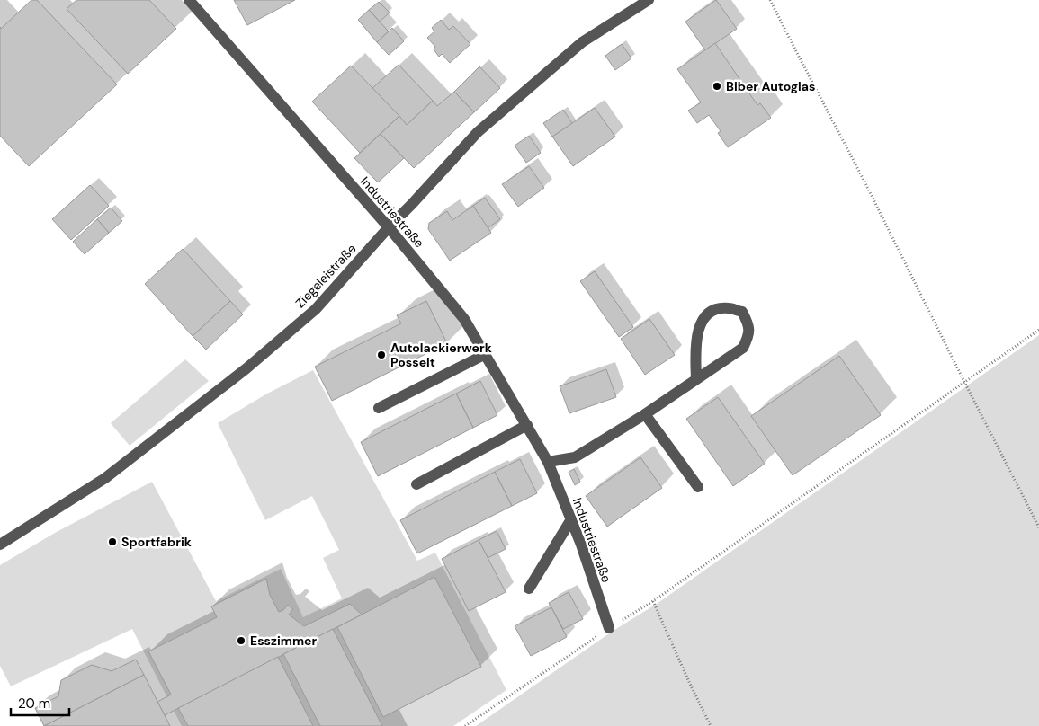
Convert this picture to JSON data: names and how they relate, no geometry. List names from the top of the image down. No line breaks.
{"streets":{"street":["Industriestraße","Ziegeleistraße"]},"crossings":[["Industriestraße","Ziegeleistraße"]],"places":["Biber Autoglas","Autolackierwerk Posselt","Sportfabrik","Esszimmer"],"scale_bar":"20 m"}
